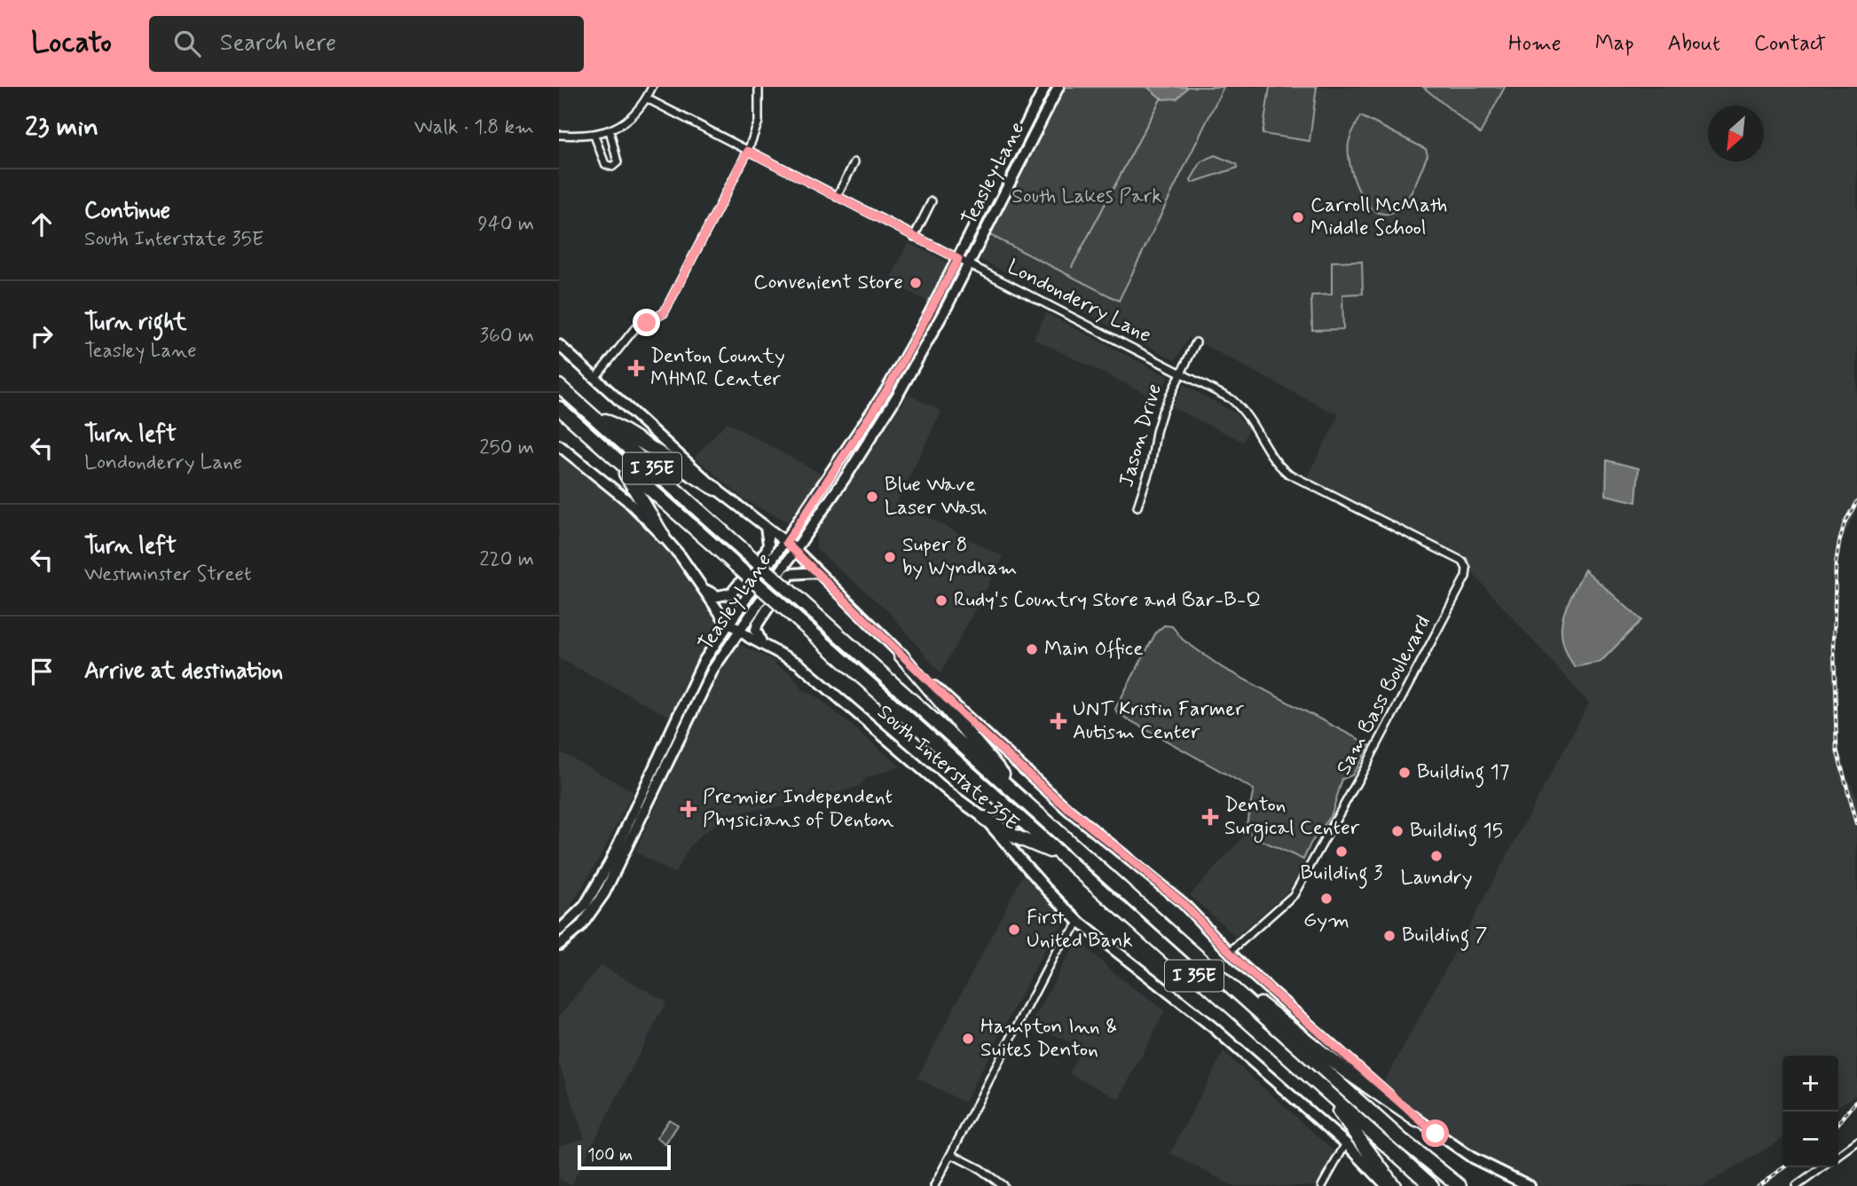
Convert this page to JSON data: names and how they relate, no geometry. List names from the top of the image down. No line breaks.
{"streets":{"highway":["I 35E"],"main road":["Teasley Lane","South Interstate 35E"],"street":["Londonderry Lane","Jason Drive","Sam Bass Boulevard"]},"crossings":[["Teasley Lane","Londonderry Lane"],["Teasley Lane","South Interstate 35E"],["Londonderry Lane","Jason Drive"],["Londonderry Lane","Sam Bass Boulevard"]],"parks":["South Lakes Park"],"places":{"other":["Carroll McMath Middle School","Convenient Store","Blue Wave Laser Wash","Super 8 by Wyndham","Rudy's Country Store and Bar-B-Q","Main Office","Building 17","Building 15","Building 3","Laundry","Gym","First United Bank","Building 7","Hampton Inn & Suites Denton"],"health":["Denton County MHMR Center","UNT Kristin Farmer Autism Center","Premier Independent Physicians of Denton","Denton Surgical Center"]},"scale_bar":"100 m","north":"bottom left","page":{"header":"Locato","search":"Search here","nav":["Home","Map","About","Contact"],"heading":["23 min","Walk · 1.8 km"],"list":[["Continue","South Interstate 35E","940 m"],["Turn right","Teasley Lane","360 m"],["Turn left","Londonderry Lane","250 m"],["Turn left","Westminster Street","220 m"],"Arrive at destination"],"map_buttons":["+","−"],"scale":"100 m"}}
